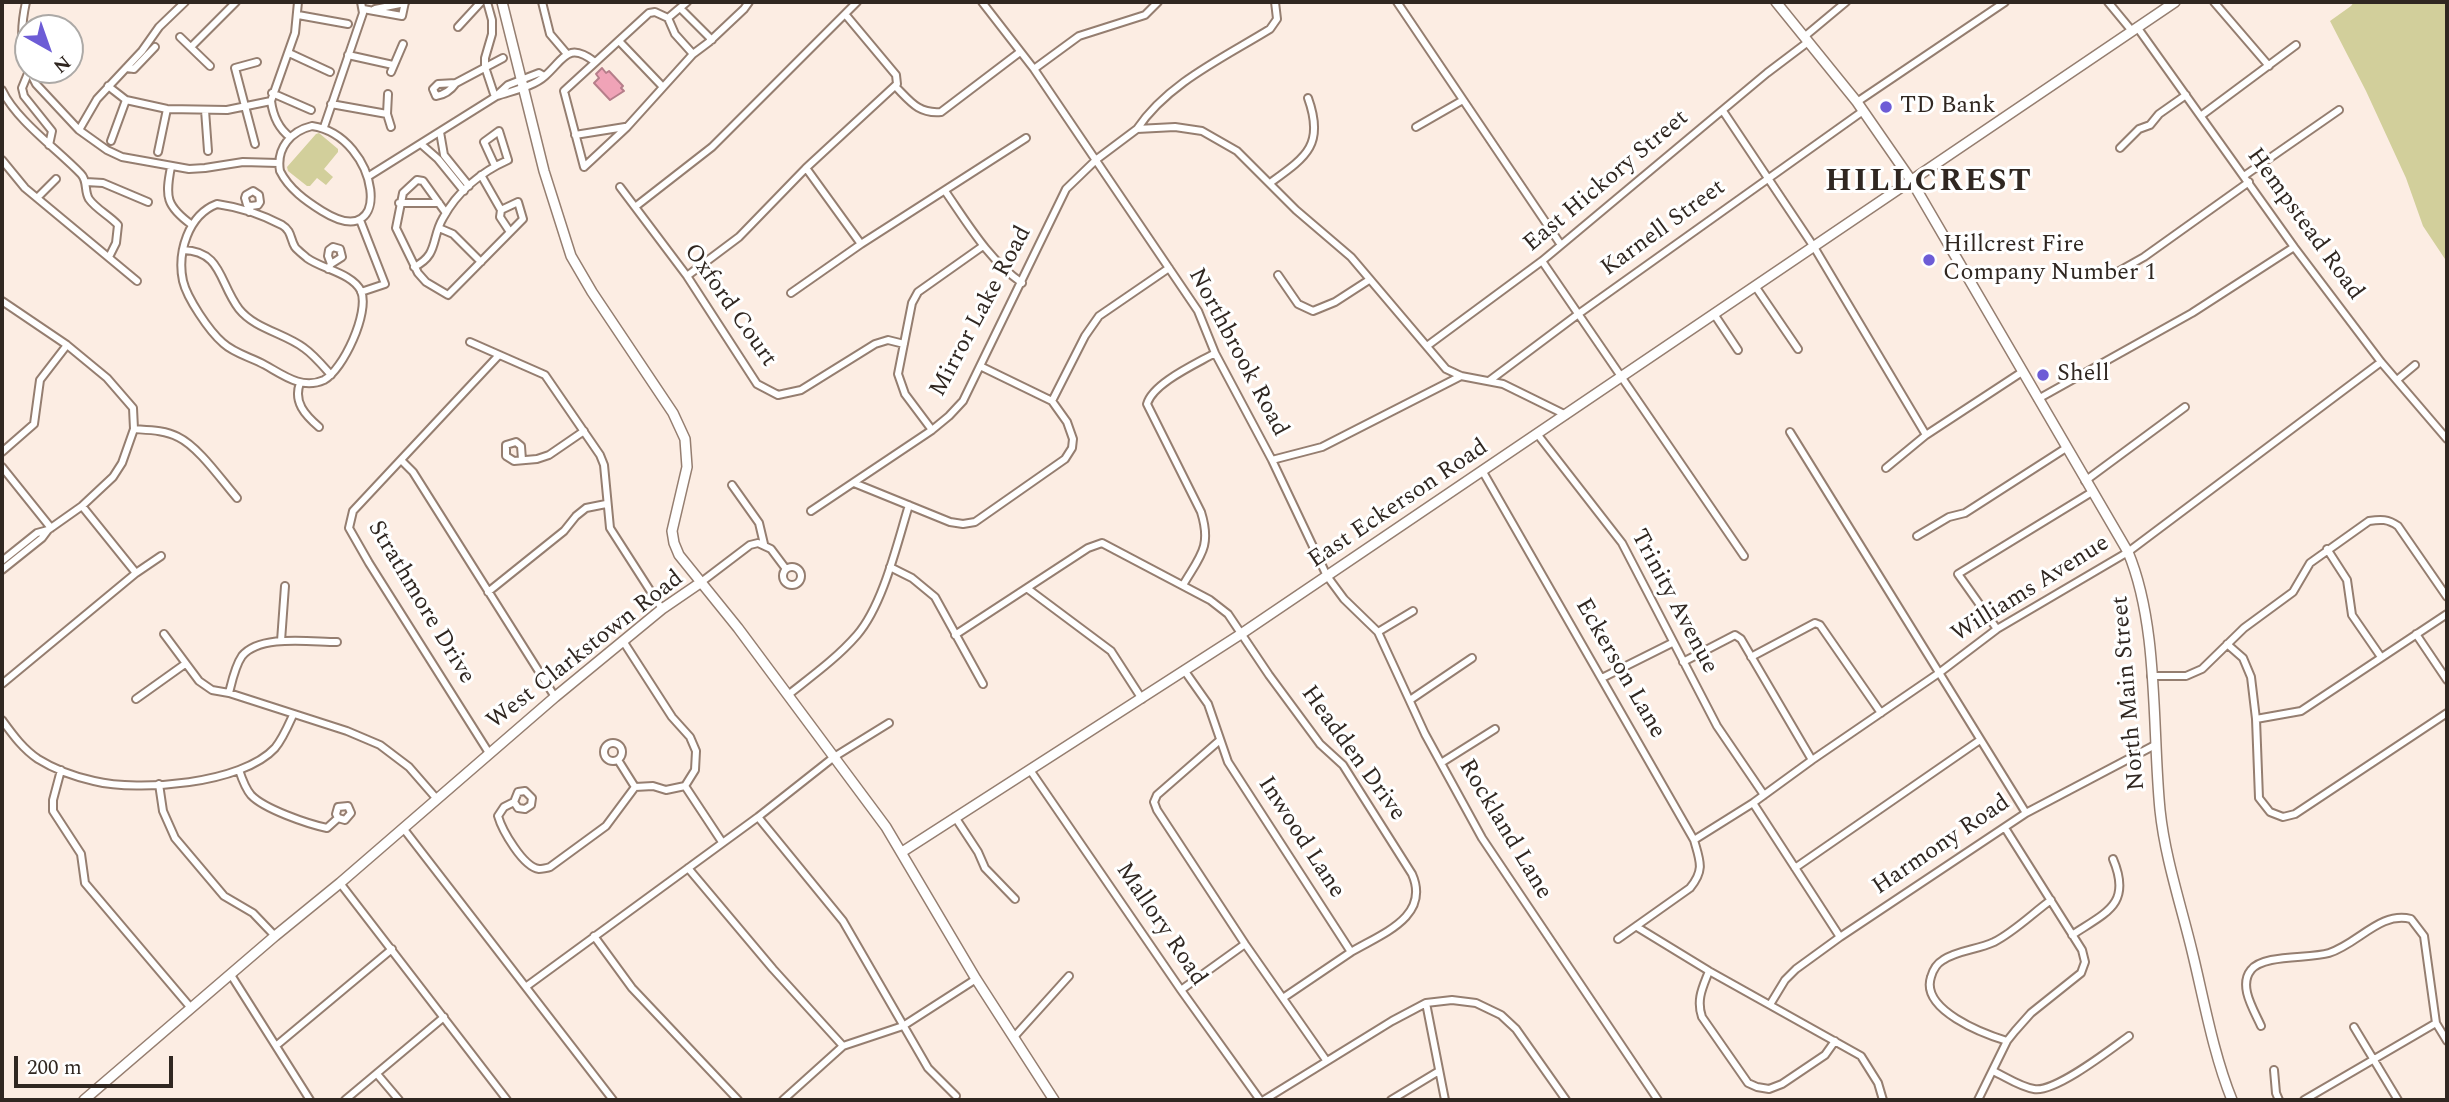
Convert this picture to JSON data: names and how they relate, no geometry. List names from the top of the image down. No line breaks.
{"streets":{"street":["East Hickory Street","Hempstead Road","Karnell Street","Oxford Court","Mirror Lake Road","Northbrook Road","East Eckerson Road","Williams Avenue","Trinity Avenue","Strathmore Drive","West Clarkstown Road","Eckerson Lane","North Main Street","Headden Drive","Rockland Lane","Inwood Lane","Harmony Road","Mallory Road"]},"crossings":[["East Hickory Street","North Main Street"],["Hempstead Road","East Eckerson Road"],["Hempstead Road","Williams Avenue"],["Karnell Street","North Main Street"],["Mirror Lake Road","Northbrook Road"],["Northbrook Road","East Eckerson Road"],["Northbrook Road","Rockland Lane"],["East Eckerson Road","Trinity Avenue"],["East Eckerson Road","West Clarkstown Road"],["East Eckerson Road","Eckerson Lane"],["East Eckerson Road","North Main Street"],["East Eckerson Road","Headden Drive"],["East Eckerson Road","Rockland Lane"],["East Eckerson Road","Inwood Lane"],["East Eckerson Road","Mallory Road"],["Williams Avenue","Trinity Avenue"],["Williams Avenue","Eckerson Lane"],["Williams Avenue","North Main Street"],["Strathmore Drive","West Clarkstown Road"],["North Main Street","Harmony Road"],["Headden Drive","Inwood Lane"]],"districts":["HILLCREST"],"places":["TD Bank","Hillcrest Fire Company Number 1","Shell"],"scale_bar":"200 m","north":"bottom right"}
